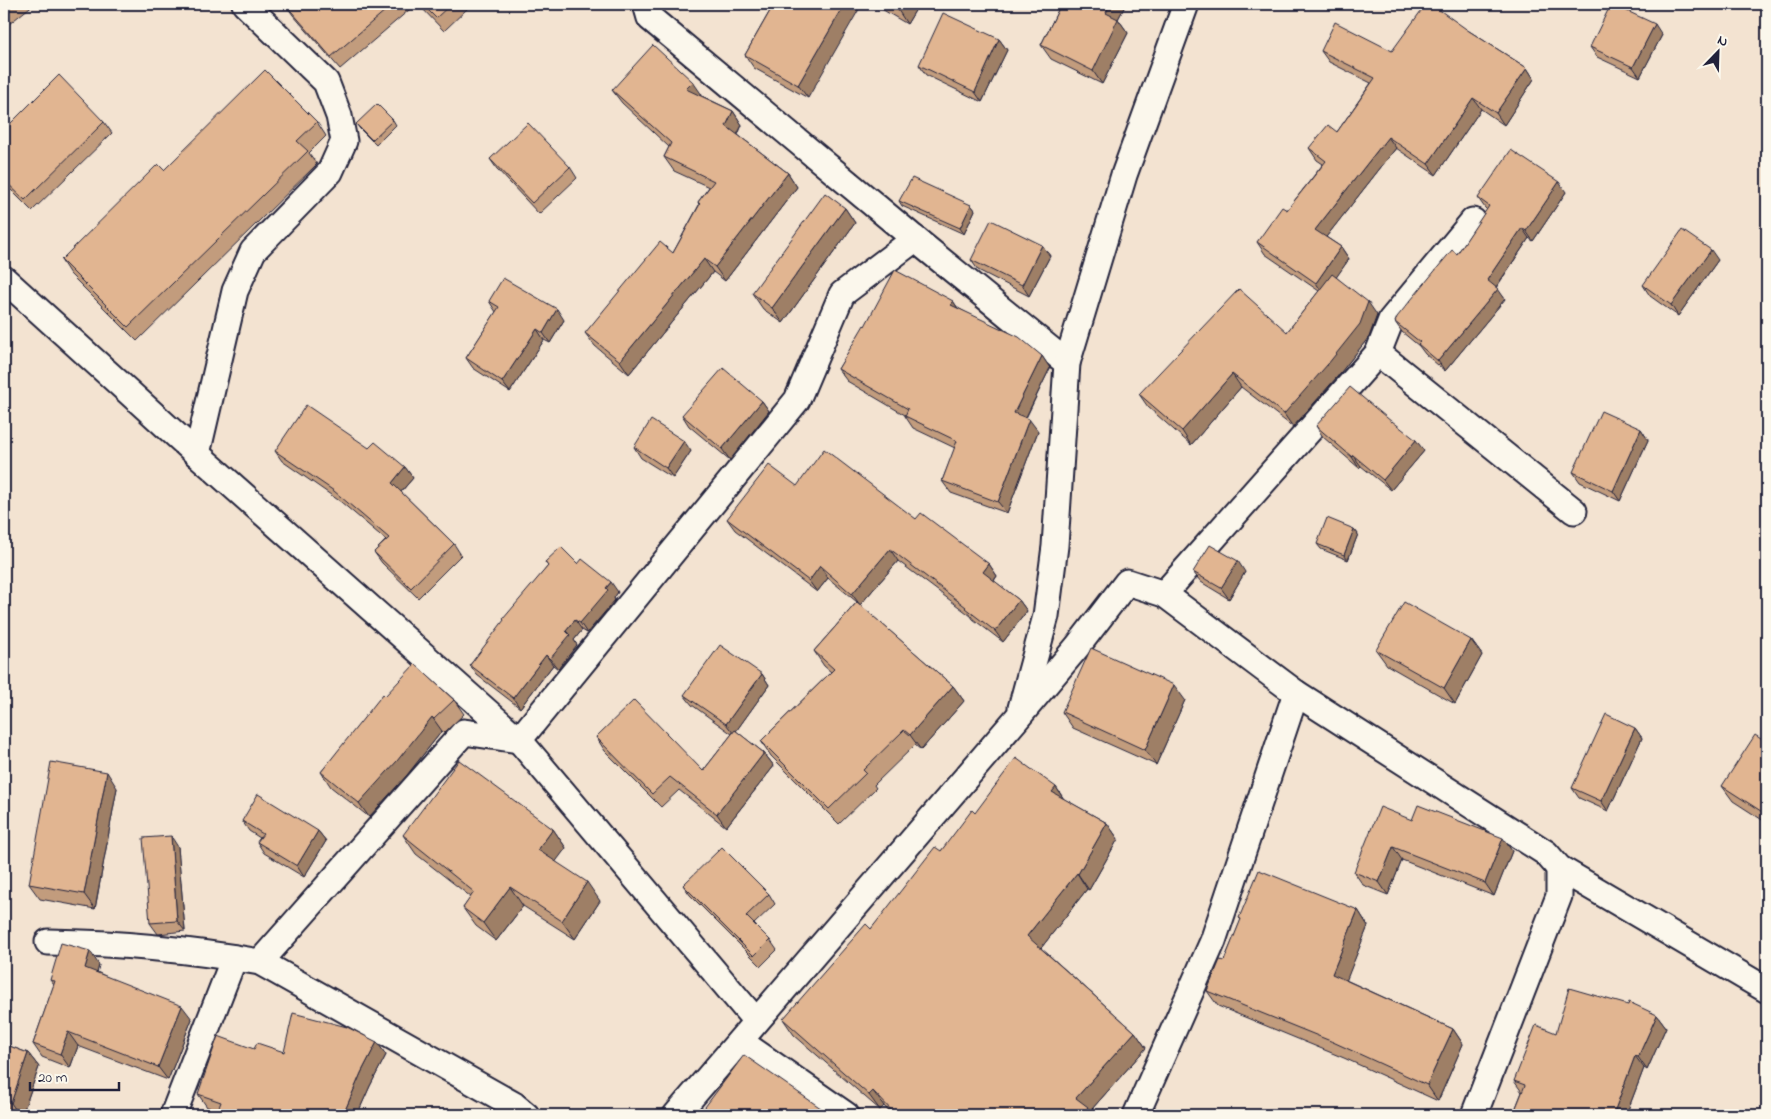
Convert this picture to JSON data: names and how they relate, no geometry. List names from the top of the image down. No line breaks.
{"scale_bar":"20 m","north":"top right"}
